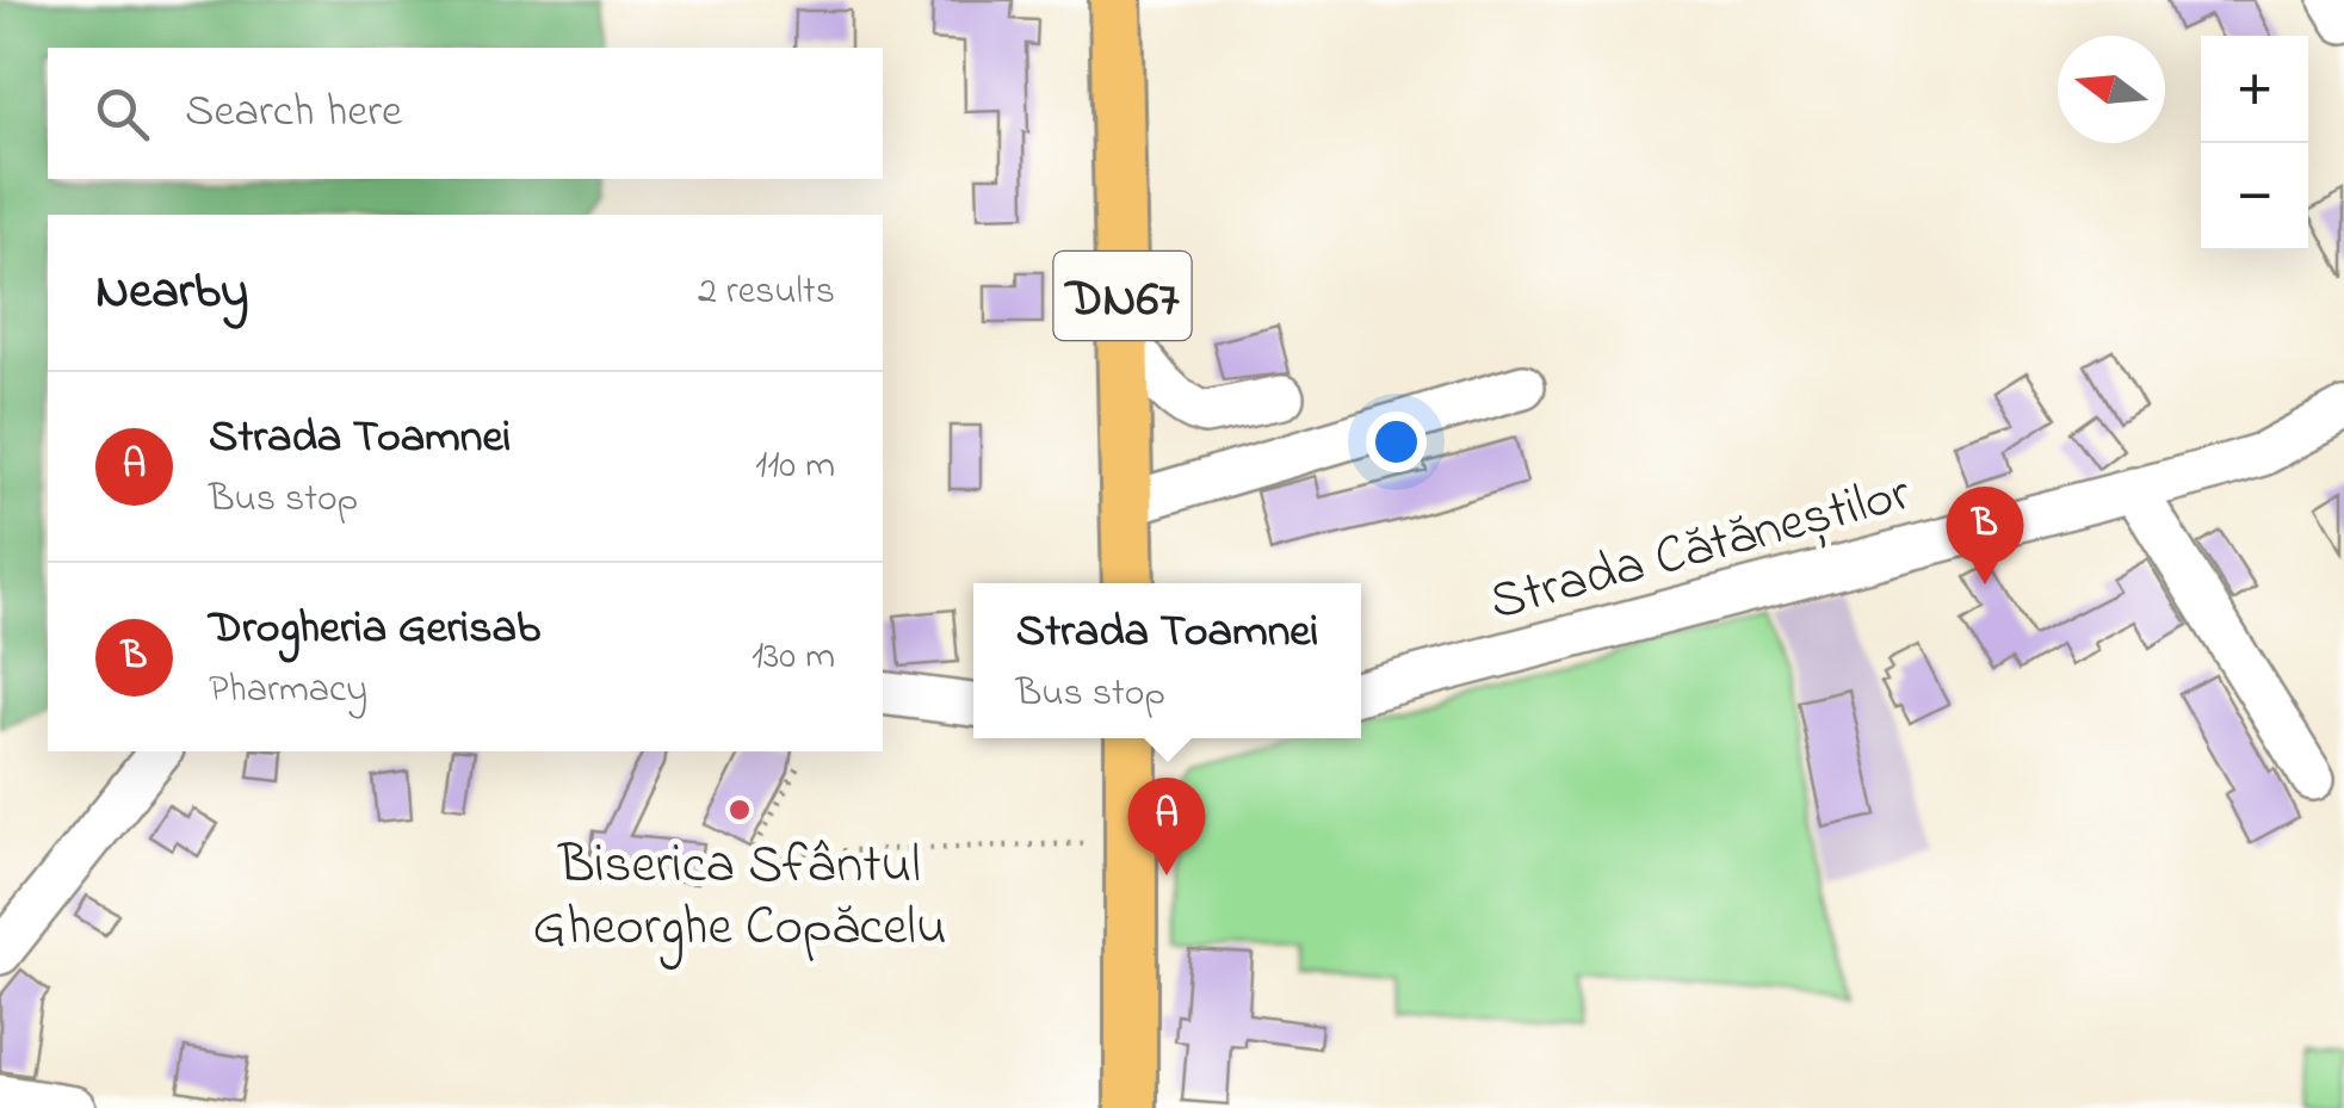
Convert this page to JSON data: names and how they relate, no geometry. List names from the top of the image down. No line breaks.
{"streets":{"main road":["DN67"],"street":["Strada Cătăneștilor"]},"places":["Biserica Sfântul Gheorghe Copăcelu"],"north":"left","page":{"map_buttons":["+","−"],"search":"Search here","heading":["Nearby","2 results"],"list":[{"mark":"A","name":"Strada Toamnei","note":"Bus stop","value":"110 m"},{"mark":"B","name":"Drogheria Gerisab","note":"Pharmacy","value":"130 m"}],"pins":["B","A"],"popup":["Strada Toamnei","Bus stop"]}}
